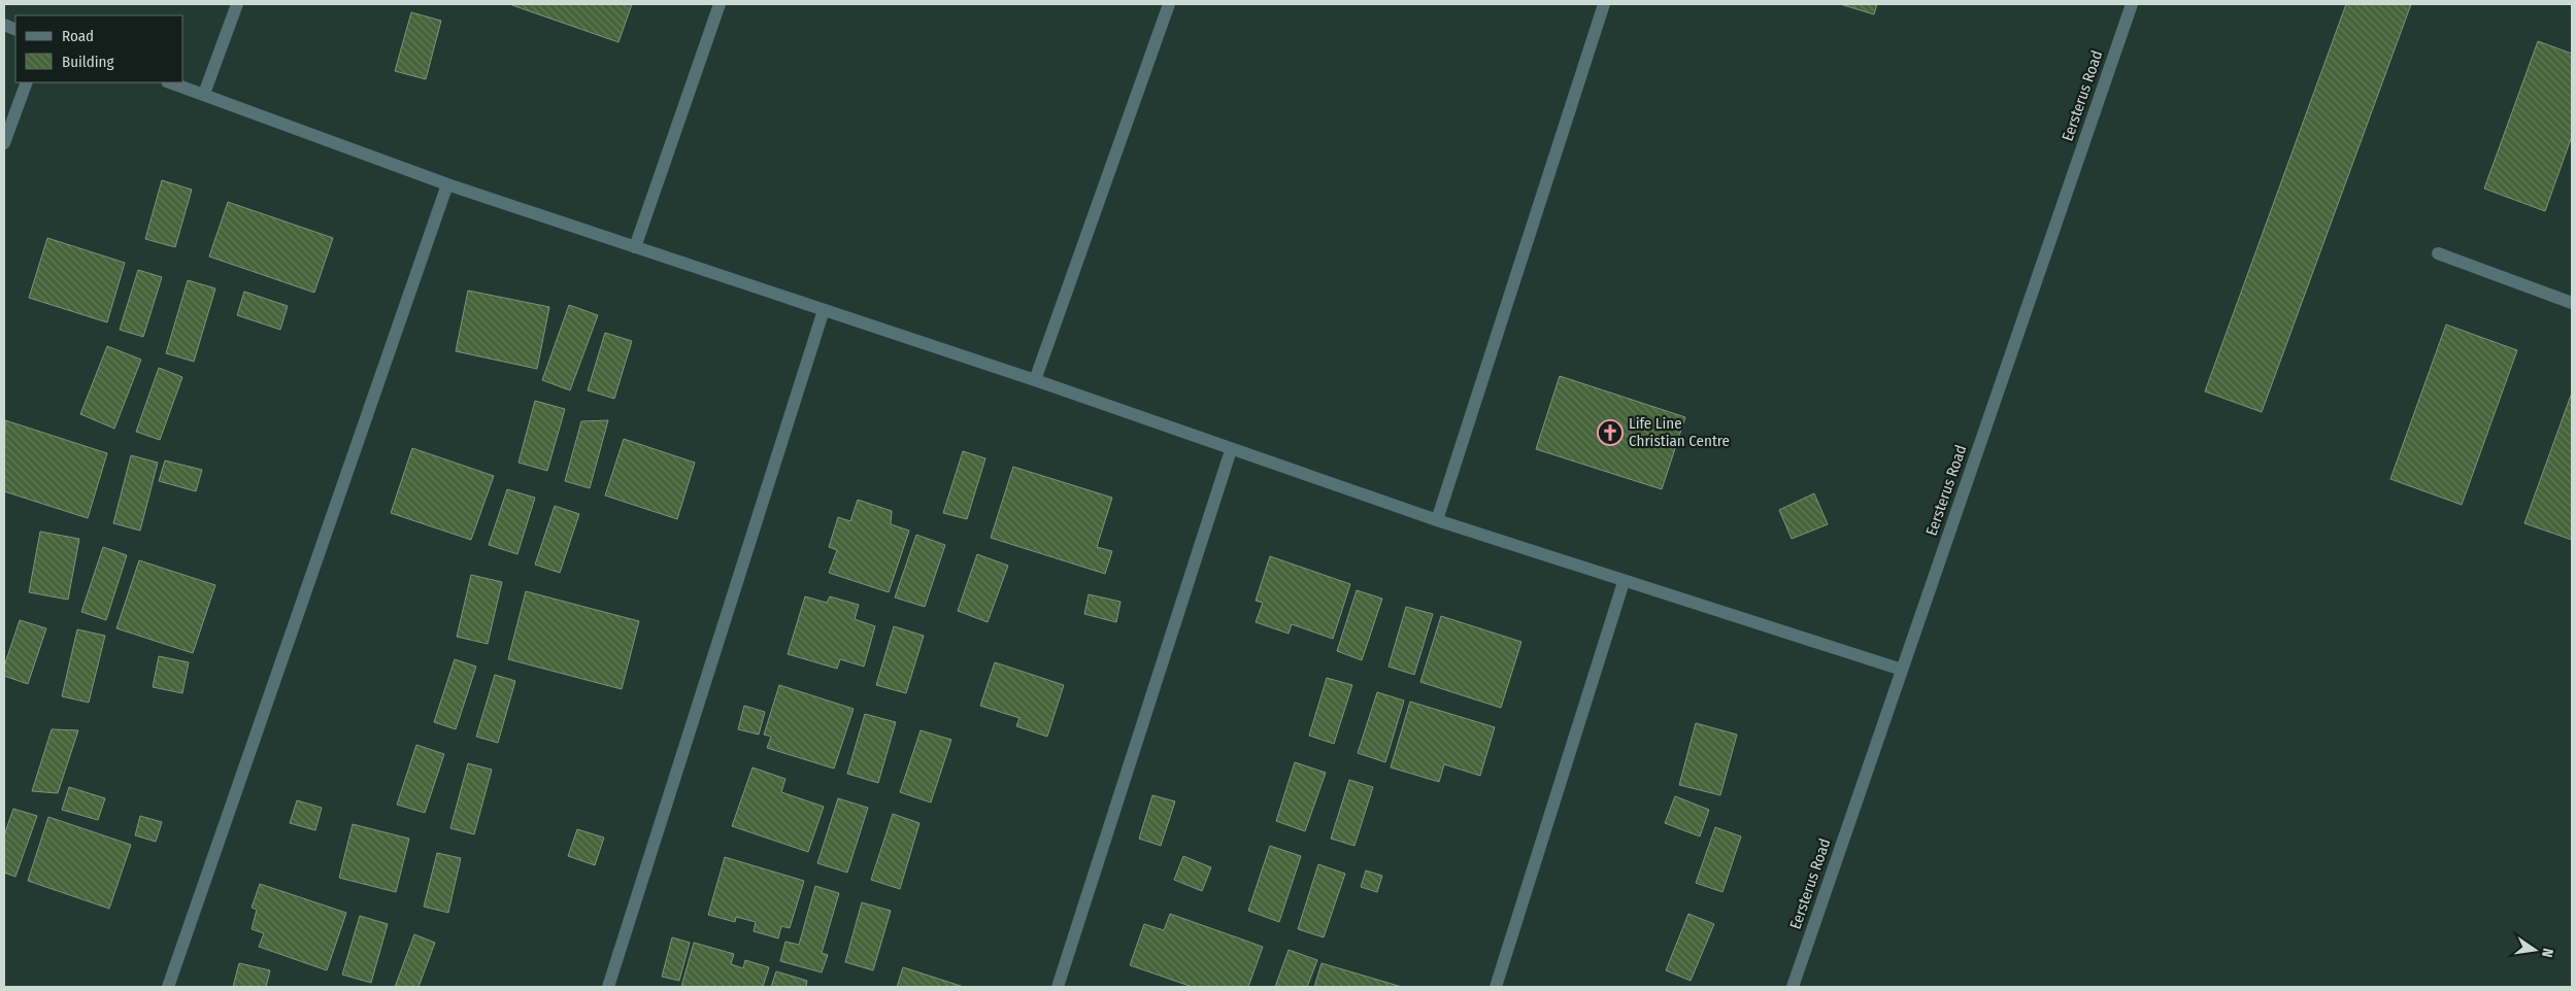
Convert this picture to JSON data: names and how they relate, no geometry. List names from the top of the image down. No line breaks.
{"streets":{"street":["Eersterus Road"]},"places":{"church":["Life Line Christian Centre"]},"legend":["Road","Building"],"north":"right"}
